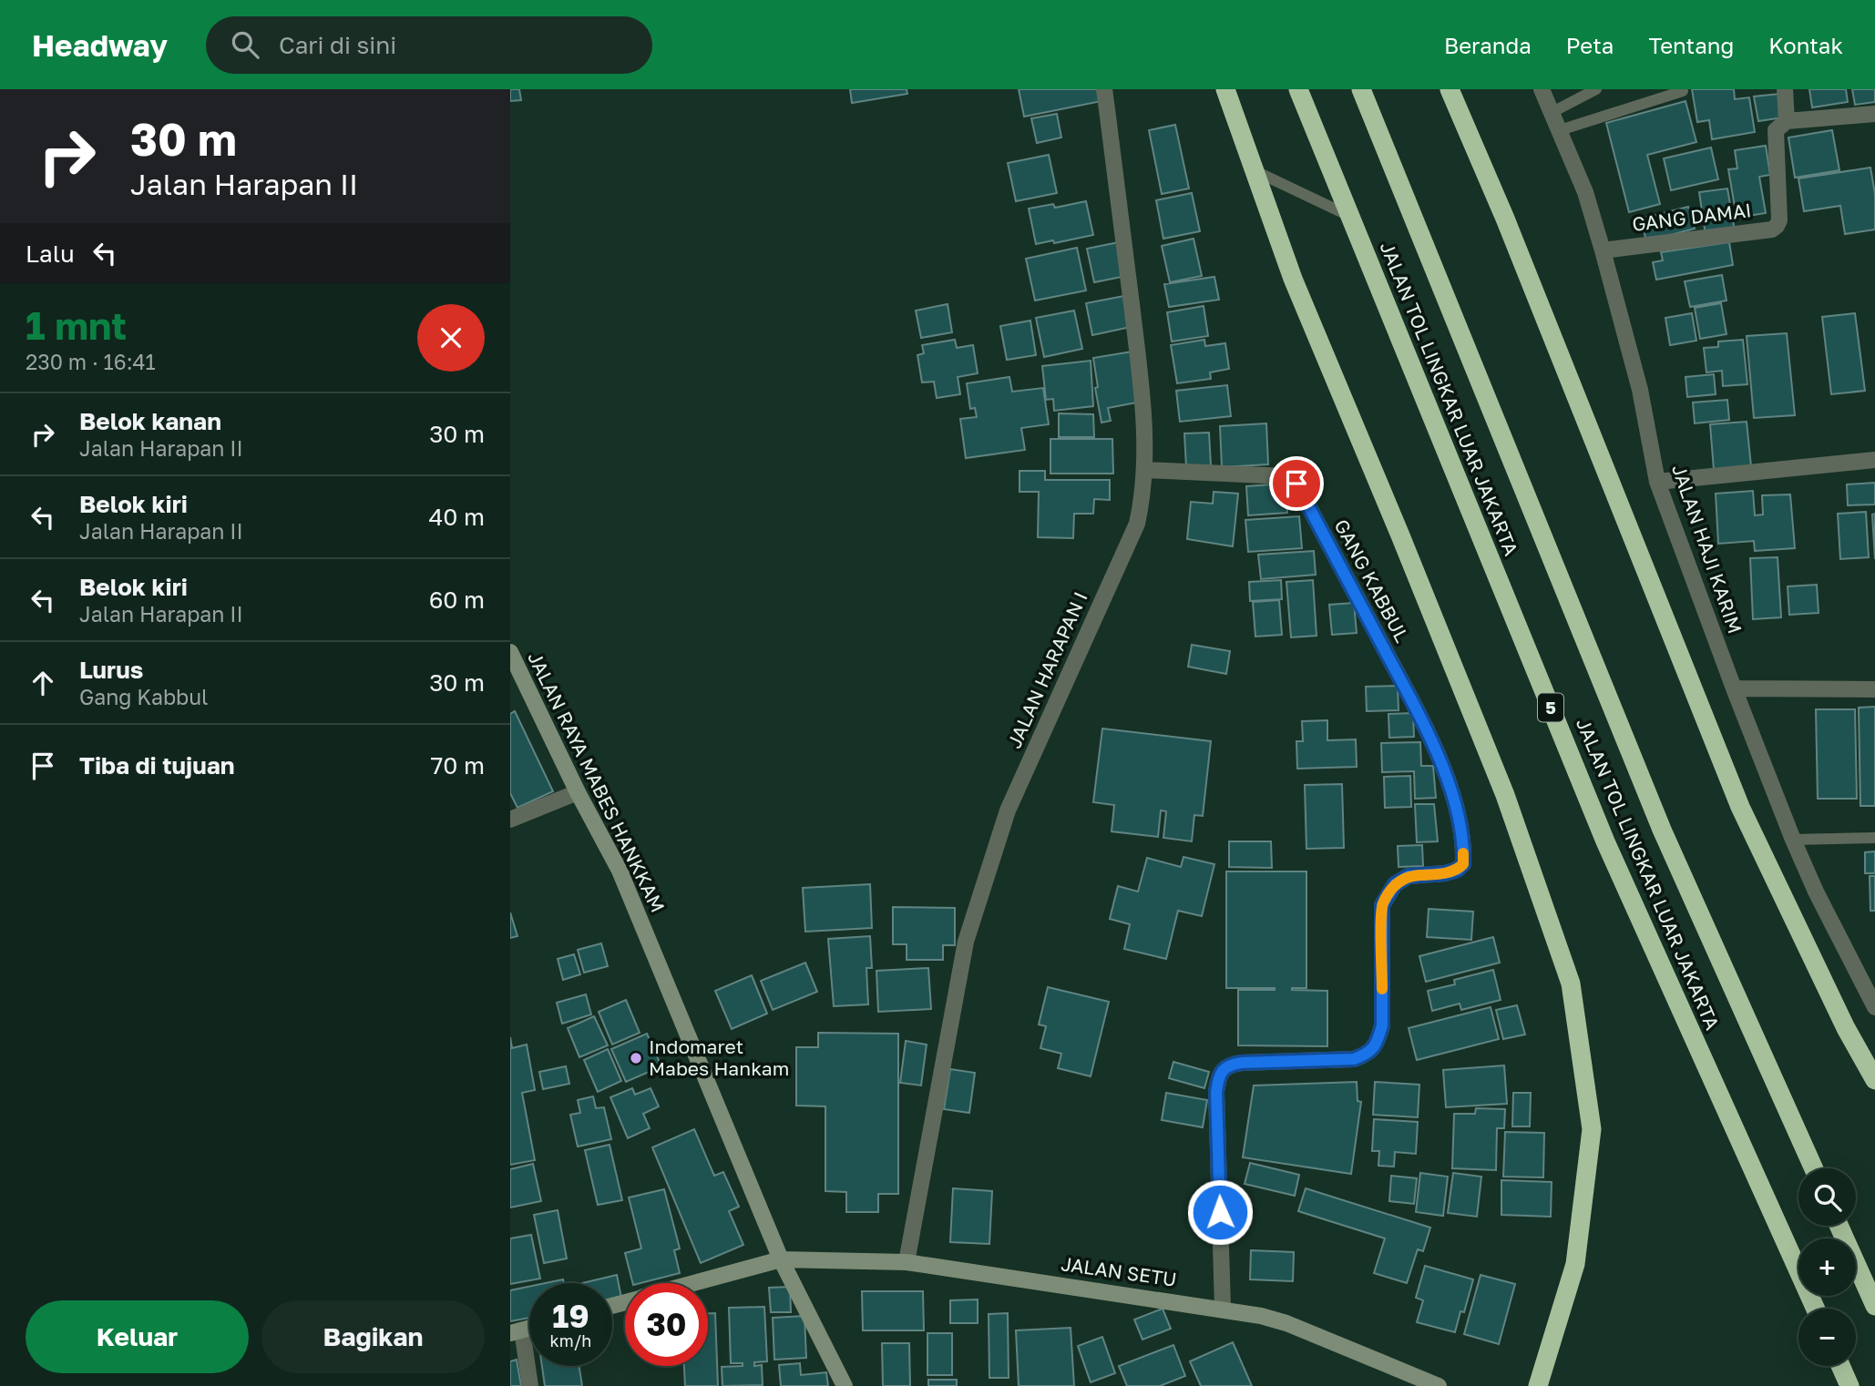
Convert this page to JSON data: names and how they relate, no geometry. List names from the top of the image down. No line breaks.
{"streets":{"highway":["JALAN TOL LINGKAR LUAR JAKARTA","5"],"main road":["JALAN RAYA MABES HANKKAM","JALAN SETU"],"street":["GANG DAMAI","JALAN HAJI KARIM","GANG KABBUL","JALAN HARAPAN I"]},"crossings":[["GANG DAMAI","JALAN HAJI KARIM"],["GANG KABBUL","JALAN HARAPAN I"],["GANG KABBUL","JALAN SETU"],["JALAN HARAPAN I","JALAN SETU"],["JALAN RAYA MABES HANKKAM","JALAN SETU"]],"places":["Indomaret Mabes Hankam"],"page":{"header":"Headway","search":"Cari di sini","nav":["Beranda","Peta","Tentang","Kontak"],"turn":["30 m","Jalan Harapan II"],"then":"Lalu","heading":["1 mnt","230 m · 16:41"],"list":[{"name":"Belok kanan","note":"Jalan Harapan II","value":"30 m"},{"name":"Belok kiri","note":"Jalan Harapan II","value":"40 m"},{"name":"Belok kiri","note":"Jalan Harapan II","value":"60 m"},{"name":"Lurus","note":"Gang Kabbul","value":"30 m"},{"name":"Tiba di tujuan","value":"70 m"}],"map_buttons":["+","−"],"speed":"19 km/h","limit":"30","buttons":["Keluar","Bagikan"]}}
